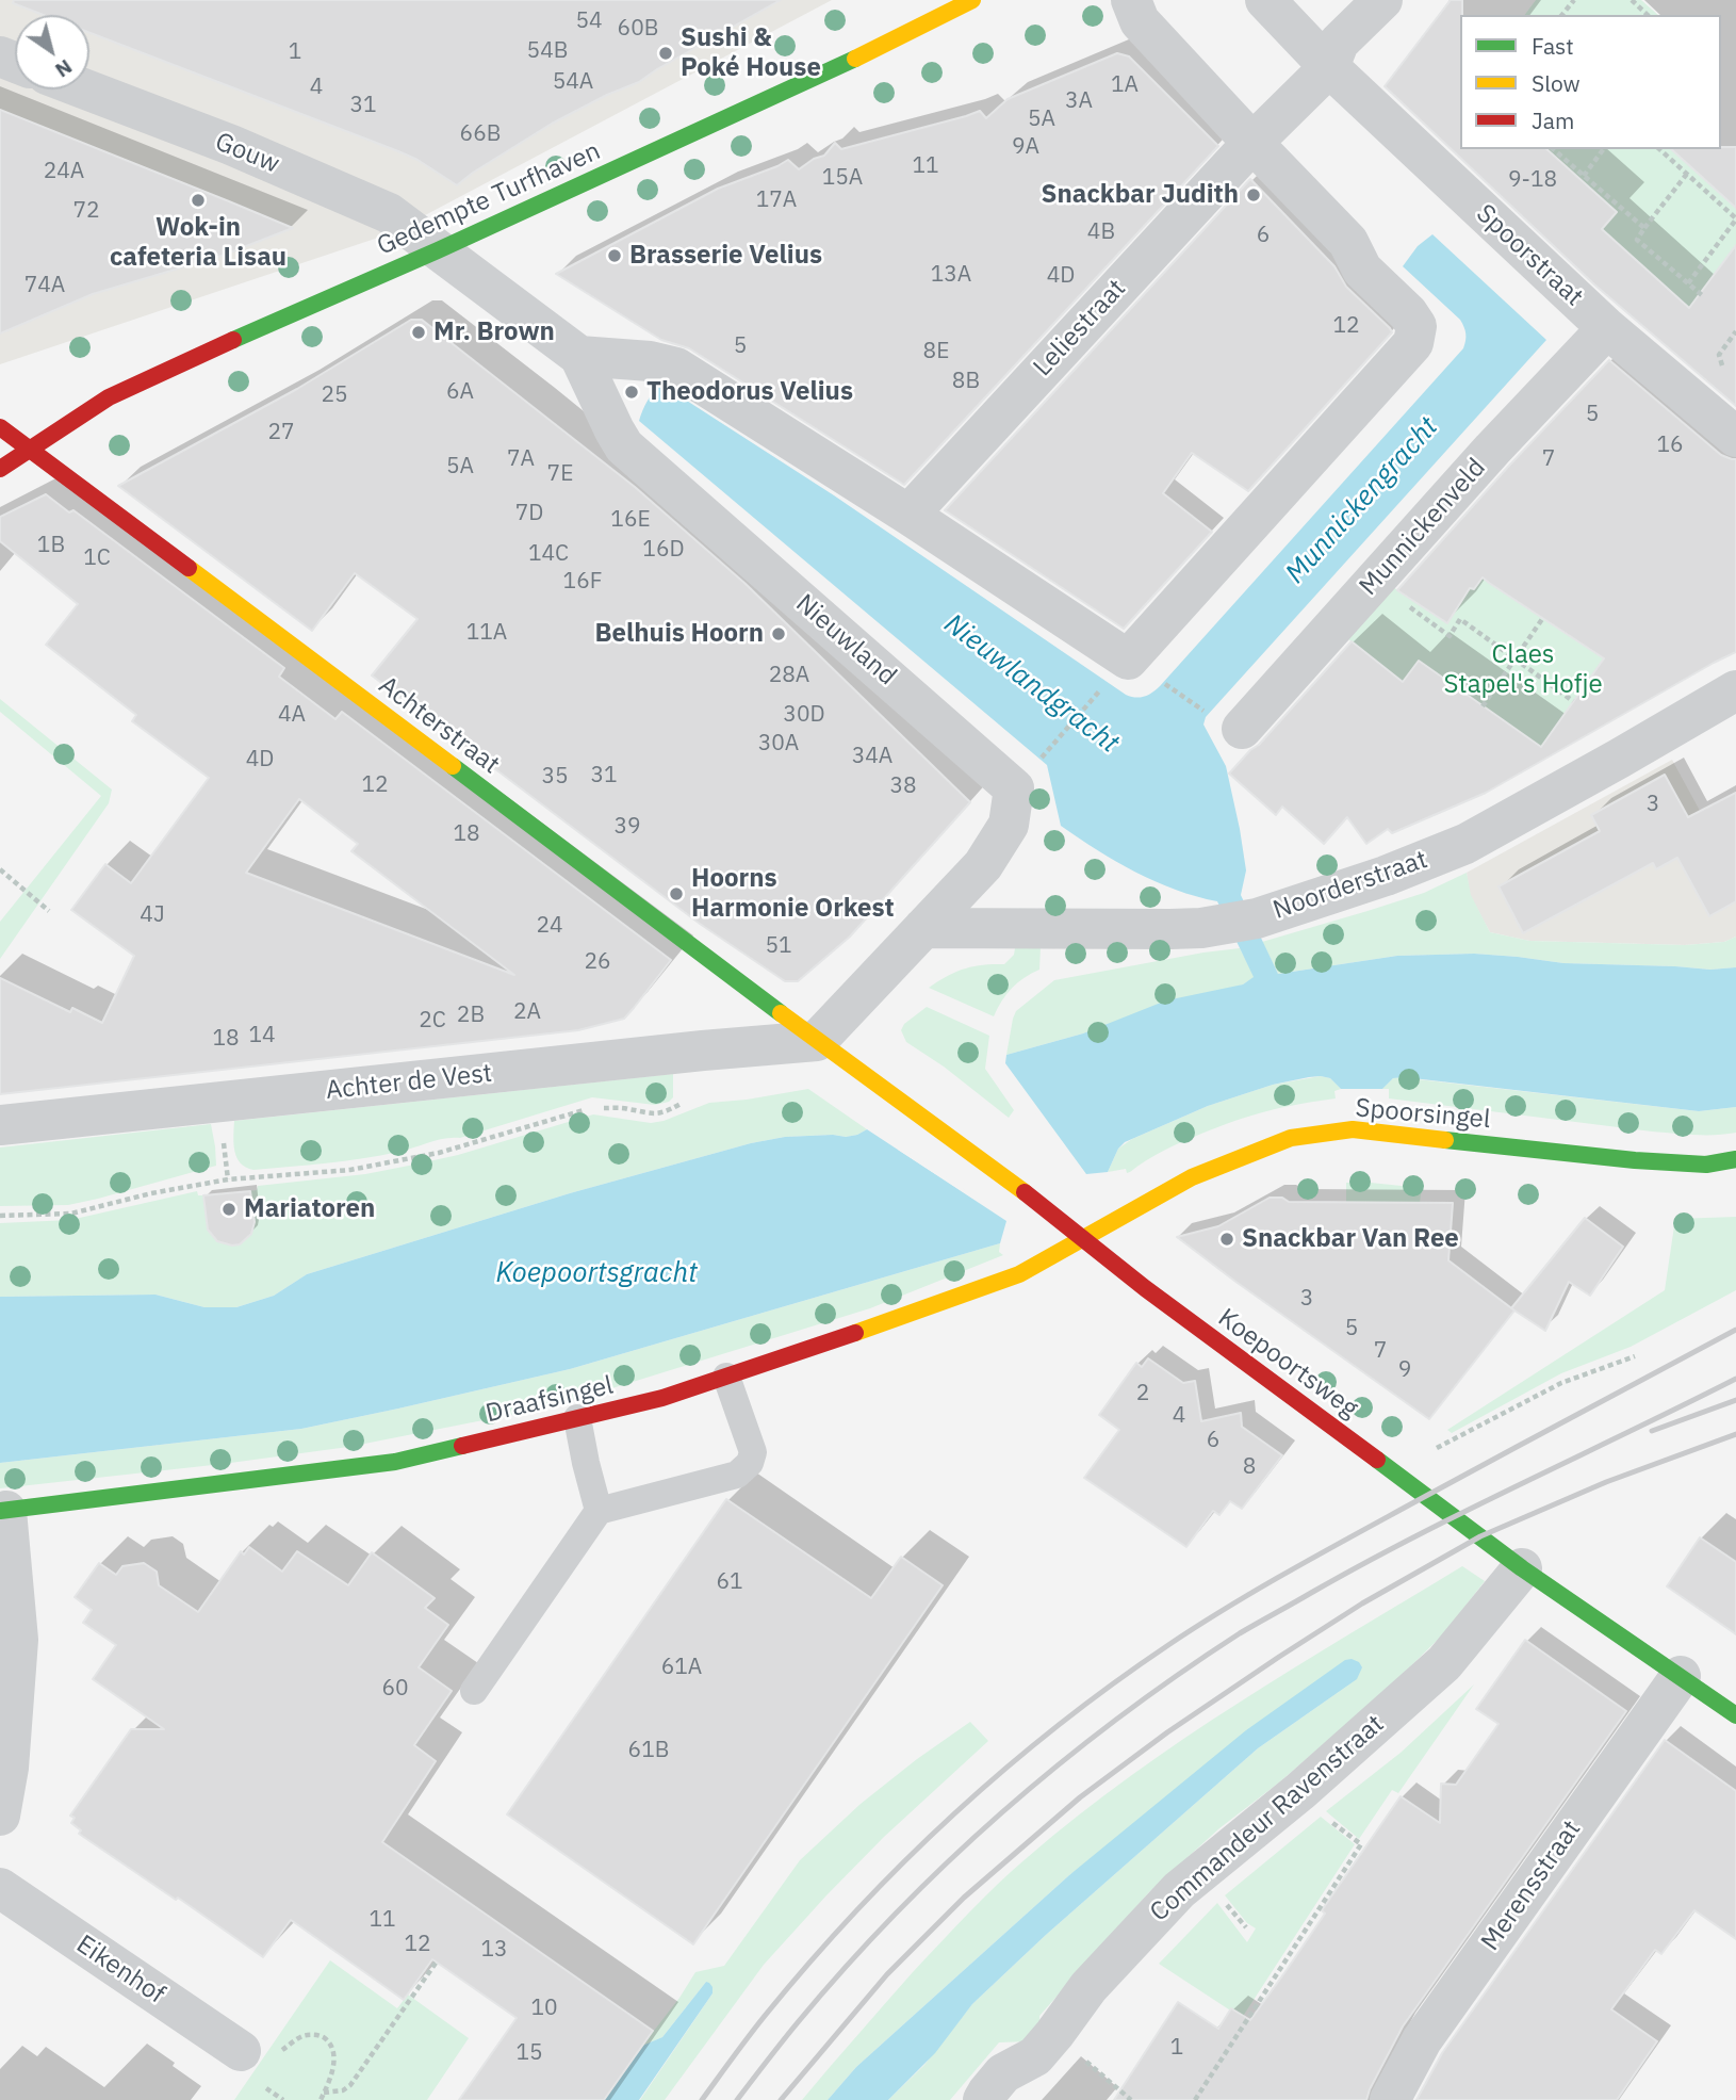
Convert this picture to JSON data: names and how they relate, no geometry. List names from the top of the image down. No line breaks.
{"streets":{"street":["Gouw","Gedempte Turfhaven","Spoorstraat","Leliestraat","Munnickenveld","Nieuwland","Achterstraat","Noorderstraat","Achter de Vest","Spoorsingel","Koepoortsweg","Draafsingel","Commandeur Ravenstraat","Merensstraat","Eikenhof"]},"crossings":[["Gouw","Gedempte Turfhaven"],["Gouw","Nieuwland"],["Gedempte Turfhaven","Nieuwland"],["Gedempte Turfhaven","Achterstraat"],["Spoorstraat","Munnickenveld"],["Nieuwland","Noorderstraat"],["Achterstraat","Achter de Vest"],["Achterstraat","Koepoortsweg"],["Achter de Vest","Koepoortsweg"],["Spoorsingel","Koepoortsweg"],["Spoorsingel","Draafsingel"],["Koepoortsweg","Draafsingel"],["Koepoortsweg","Commandeur Ravenstraat"],["Koepoortsweg","Merensstraat"]],"water":["Munnickengracht","Nieuwlandgracht","Koepoortsgracht"],"parks":["Claes Stapel's Hofje"],"places":["Sushi & Poké House","Snackbar Judith","Wok-in cafeteria Lisau","Brasserie Velius","Mr. Brown","Theodorus Velius","Belhuis Hoorn","Hoorns Harmonie Orkest","Mariatoren","Snackbar Van Ree"],"house_numbers":["54","60B","54B","1","54A","1A","4","3A","31","5A","66B","9A","11","24A","15A","9-18","17A","72","4B","6","13A","4D","74A","12","5","8E","8B","6A","25","5","27","16","7A","7","5A","7E","7D","16E","1B","16D","14C","1C","16F","11A","28A","4A","30D","30A","34A","4D","31","35","12","38","3","39","18","4J","24","51","26","2A","2B","2C","14","18","3","5","7","9","2","4","6","8","61","61A","60","61B","11","12","13","10","1","15"],"legend":["Fast","Slow","Jam"],"north":"bottom right"}
